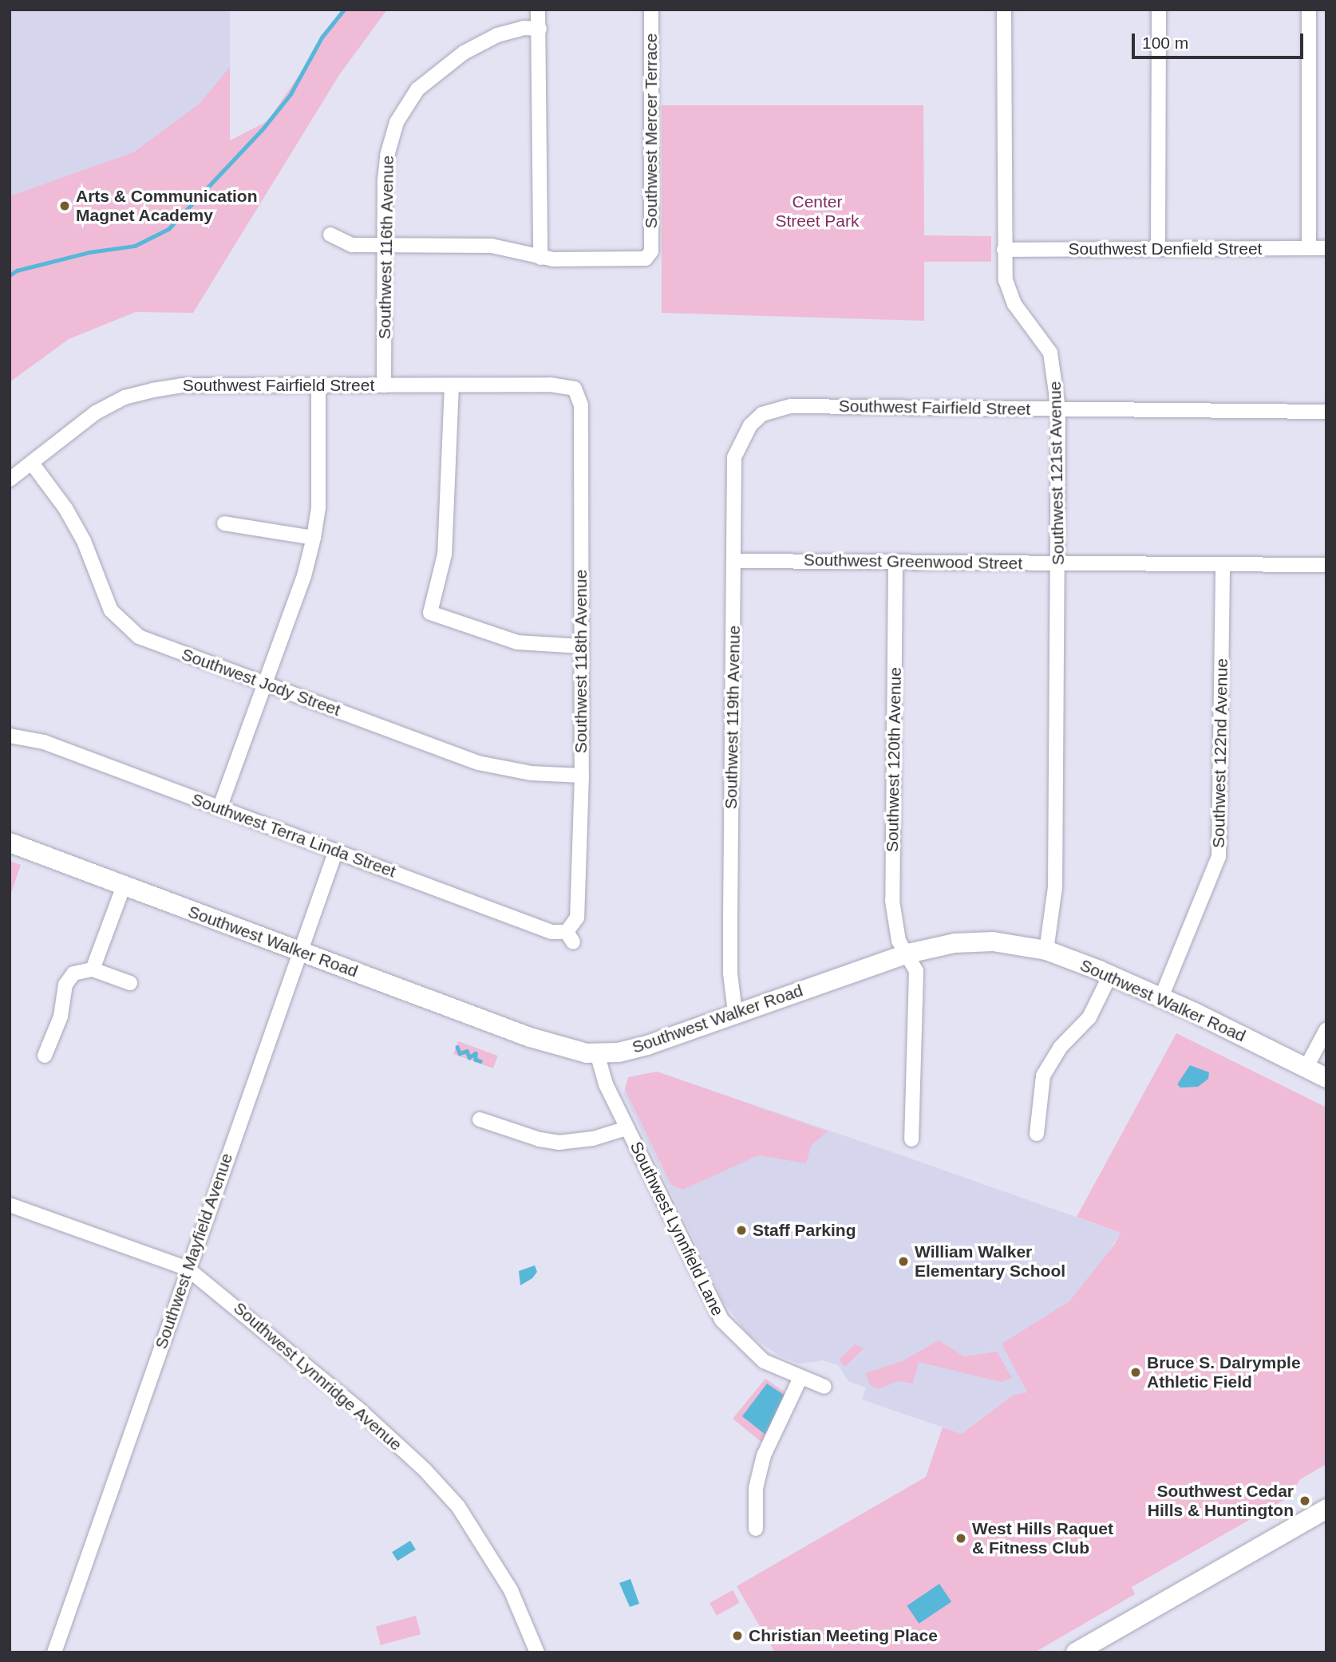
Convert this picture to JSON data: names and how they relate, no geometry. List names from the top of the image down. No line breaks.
{"streets":{"main road":["Southwest Walker Road"],"street":["Southwest Mercer Terrace","Southwest 116th Avenue","Southwest Denfield Street","Southwest Fairfield Street","Southwest 121st Avenue","Southwest Greenwood Street","Southwest 118th Avenue","Southwest Jody Street","Southwest 119th Avenue","Southwest 122nd Avenue","Southwest 120th Avenue","Southwest Terra Linda Street","Southwest Lynnfield Lane","Southwest Mayfield Avenue","Southwest Lynnridge Avenue"]},"crossings":[["Southwest 116th Avenue","Southwest Fairfield Street"],["Southwest Denfield Street","Southwest 121st Avenue"],["Southwest Fairfield Street","Southwest 121st Avenue"],["Southwest Fairfield Street","Southwest 118th Avenue"],["Southwest Fairfield Street","Southwest Jody Street"],["Southwest Fairfield Street","Southwest 119th Avenue"],["Southwest 121st Avenue","Southwest Greenwood Street"],["Southwest 121st Avenue","Southwest Walker Road"],["Southwest Greenwood Street","Southwest 119th Avenue"],["Southwest Greenwood Street","Southwest 122nd Avenue"],["Southwest Greenwood Street","Southwest 120th Avenue"],["Southwest 118th Avenue","Southwest Jody Street"],["Southwest 118th Avenue","Southwest Terra Linda Street"],["Southwest 119th Avenue","Southwest Walker Road"],["Southwest 122nd Avenue","Southwest Walker Road"],["Southwest 120th Avenue","Southwest Walker Road"],["Southwest Terra Linda Street","Southwest Mayfield Avenue"],["Southwest Walker Road","Southwest Lynnfield Lane"],["Southwest Walker Road","Southwest Mayfield Avenue"],["Southwest Mayfield Avenue","Southwest Lynnridge Avenue"]],"parks":["Center Street Park"],"places":["Arts & Communication Magnet Academy","Staff Parking","William Walker Elementary School","Bruce S. DaIrymple Athletic Field","Southwest Cedar Hills & Huntington","West Hills Raquet & Fitness Club","Christian Meeting Place"],"scale_bar":"100 m"}
